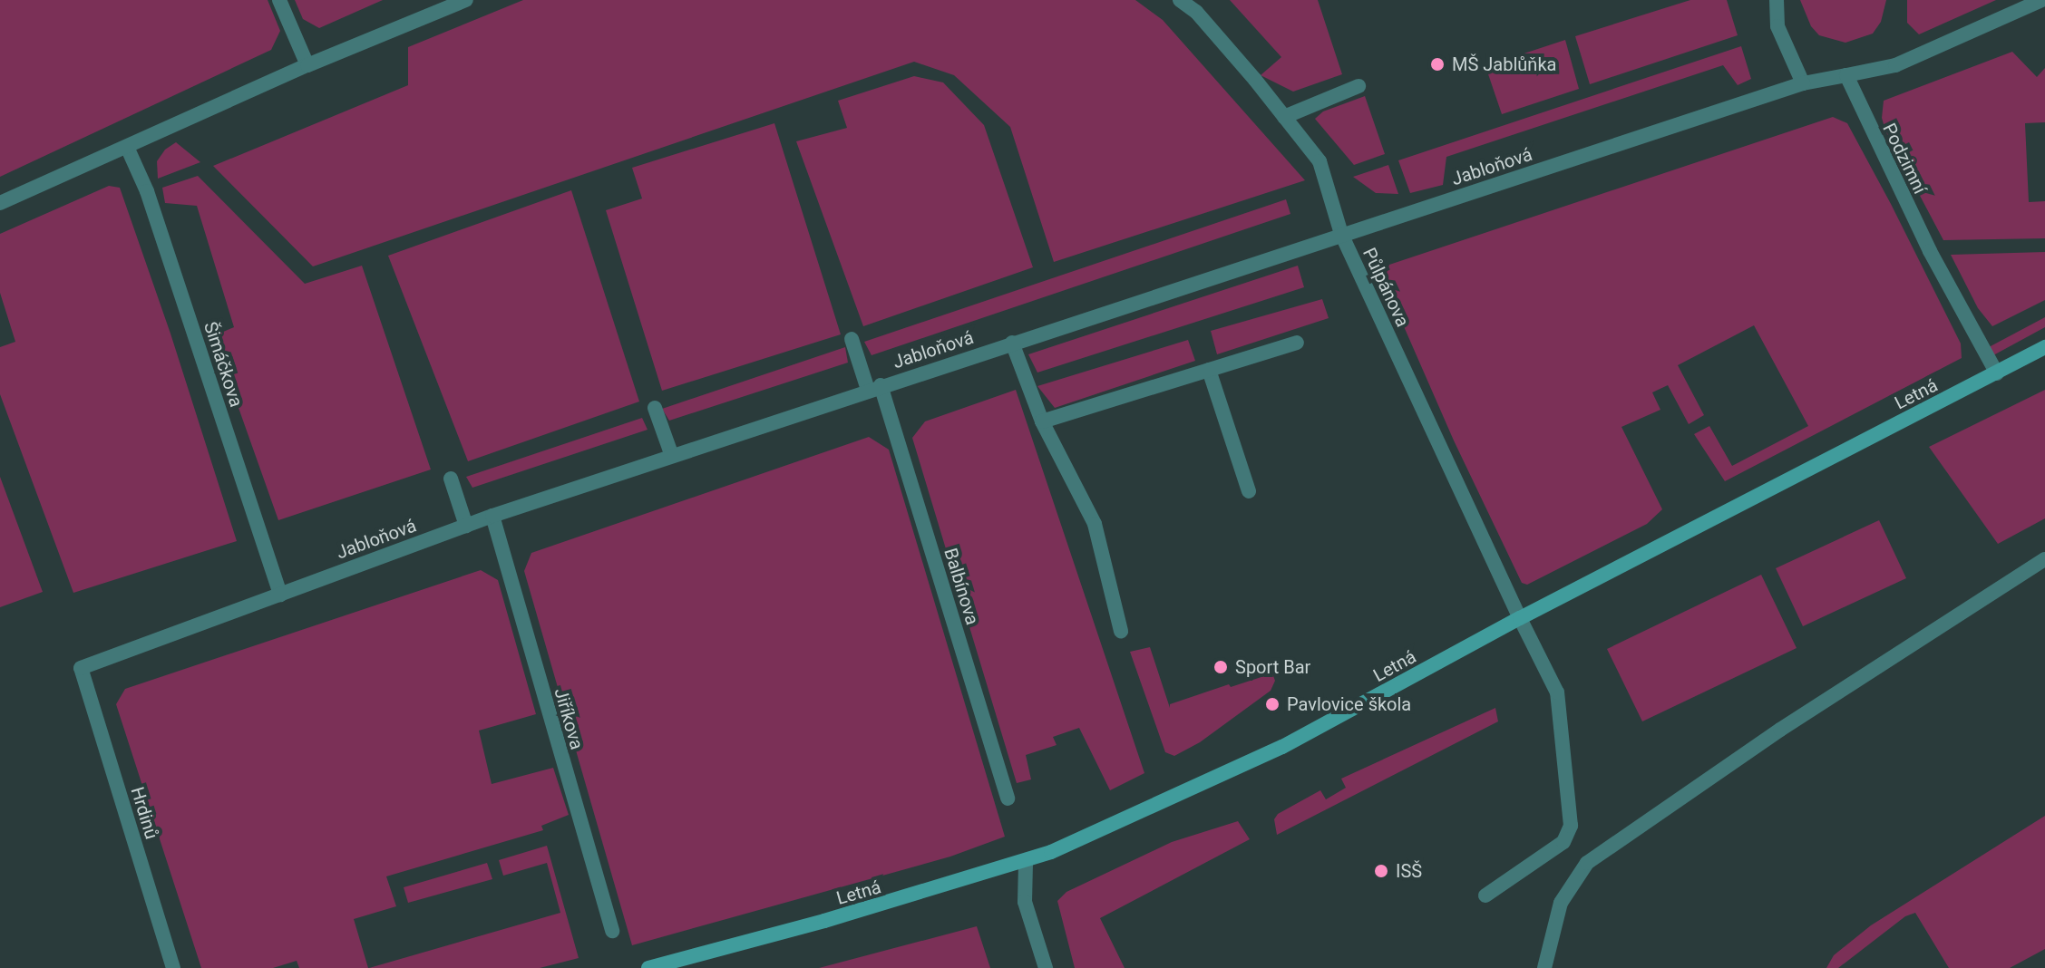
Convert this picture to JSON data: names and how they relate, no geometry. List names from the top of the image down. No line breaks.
{"streets":{"street":["Podzimní","Jabloňová","Půlpánova","Šimáčkova","Letná","Balbínova","Jiříkova","Hrdinů"]},"crossings":[["Podzimní","Letná"],["Jabloňová","Půlpánova"],["Jabloňová","Šimáčkova"],["Jabloňová","Balbínova"],["Jabloňová","Jiříkova"],["Jabloňová","Hrdinů"],["Půlpánova","Letná"]],"places":["MŠ Jablůňka","Sport Bar","Pavlovice škola","ISŠ"]}
